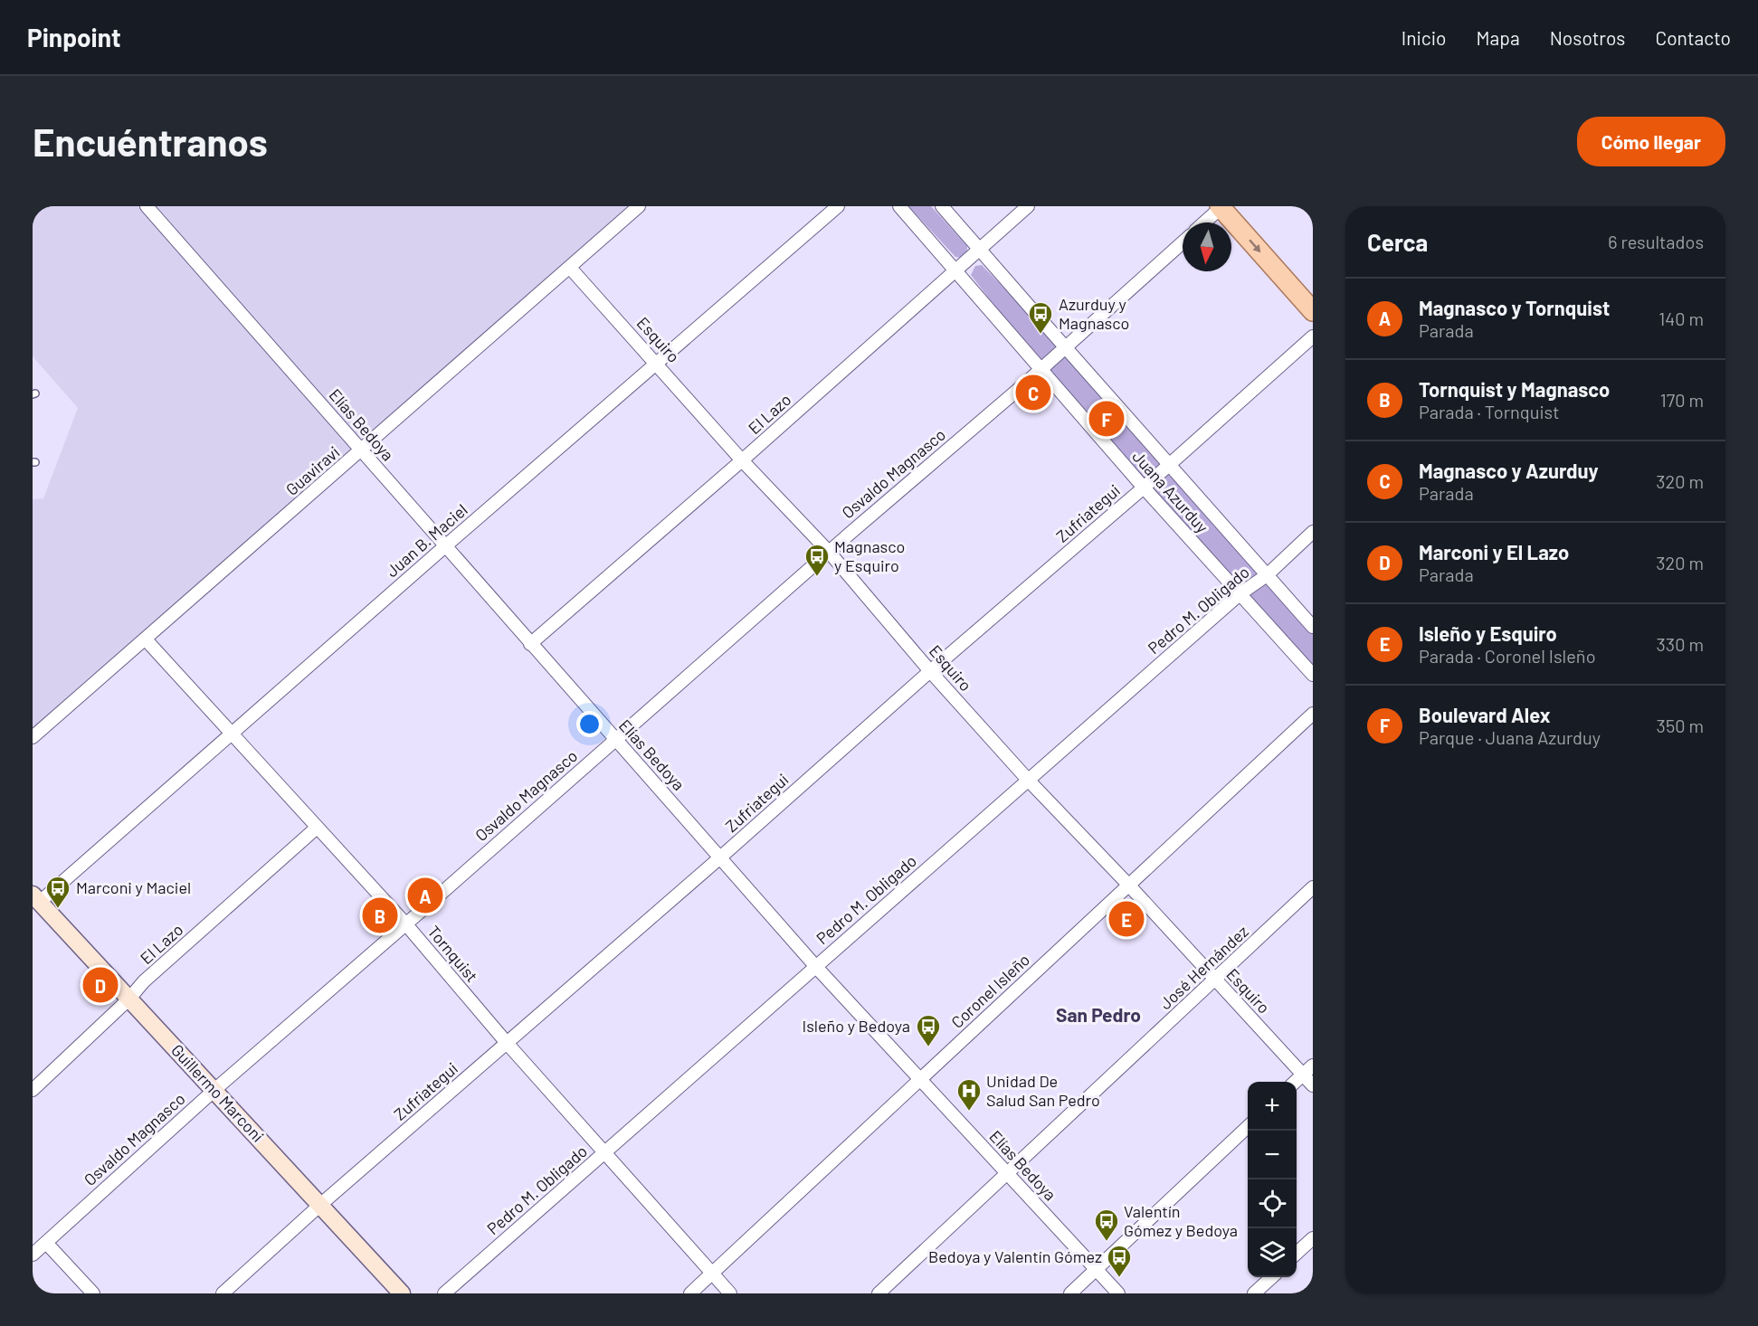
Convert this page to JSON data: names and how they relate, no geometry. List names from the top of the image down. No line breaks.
{"streets":{"street":["Esquiro","El Lazo","Elías Bedoya","Guaviravi","Osvaldo Magnasco","Juana Azurduy","Zufriategui","Juan B. Maciel","Pedro M. Obligado","Tornquist","José Hernández","Coronel Isleño","Guillermo Marconi"]},"crossings":[["Esquiro","El Lazo"],["Esquiro","Guaviravi"],["Esquiro","Osvaldo Magnasco"],["Esquiro","Zufriategui"],["Esquiro","Juan B. Maciel"],["Esquiro","Pedro M. Obligado"],["Esquiro","José Hernández"],["Esquiro","Coronel Isleño"],["El Lazo","Elías Bedoya"],["El Lazo","Juana Azurduy"],["El Lazo","Tornquist"],["El Lazo","Guillermo Marconi"],["Elías Bedoya","Guaviravi"],["Elías Bedoya","Osvaldo Magnasco"],["Elías Bedoya","Zufriategui"],["Elías Bedoya","Juan B. Maciel"],["Elías Bedoya","Pedro M. Obligado"],["Elías Bedoya","José Hernández"],["Elías Bedoya","Coronel Isleño"],["Guaviravi","Tornquist"],["Osvaldo Magnasco","Juana Azurduy"],["Osvaldo Magnasco","Tornquist"],["Osvaldo Magnasco","Guillermo Marconi"],["Juana Azurduy","Zufriategui"],["Juana Azurduy","Pedro M. Obligado"],["Zufriategui","Tornquist"],["Zufriategui","Guillermo Marconi"],["Juan B. Maciel","Tornquist"],["Juan B. Maciel","Guillermo Marconi"],["Pedro M. Obligado","Tornquist"],["Tornquist","Coronel Isleño"]],"districts":["San Pedro"],"places":{"bus stop":["Azurduy y Magnasco","Magnasco y Esquiro","Marconi y Maciel","Isleño y Bedoya","Valentín Gómez y Bedoya","Bedoya y Valentín Gómez"],"hospital":["Unidad De Salud San Pedro"]},"north":"bottom","page":{"header":"Pinpoint","nav":["Inicio","Mapa","Nosotros","Contacto"],"buttons":"Cómo llegar","title":"Encuéntranos","heading":["Cerca","6 resultados"],"list":[{"mark":"A","name":"Magnasco y Tornquist","note":"Parada","value":"140 m"},{"mark":"B","name":"Tornquist y Magnasco","note":"Parada · Tornquist","value":"170 m"},{"mark":"C","name":"Magnasco y Azurduy","note":"Parada","value":"320 m"},{"mark":"D","name":"Marconi y El Lazo","note":"Parada","value":"320 m"},{"mark":"E","name":"Isleño y Esquiro","note":"Parada · Coronel Isleño","value":"330 m"},{"mark":"F","name":"Boulevard Alex","note":"Parque · Juana Azurduy","value":"350 m"}],"pins":["C","F","A","B","E","D"],"map_buttons":["+","−"]}}
